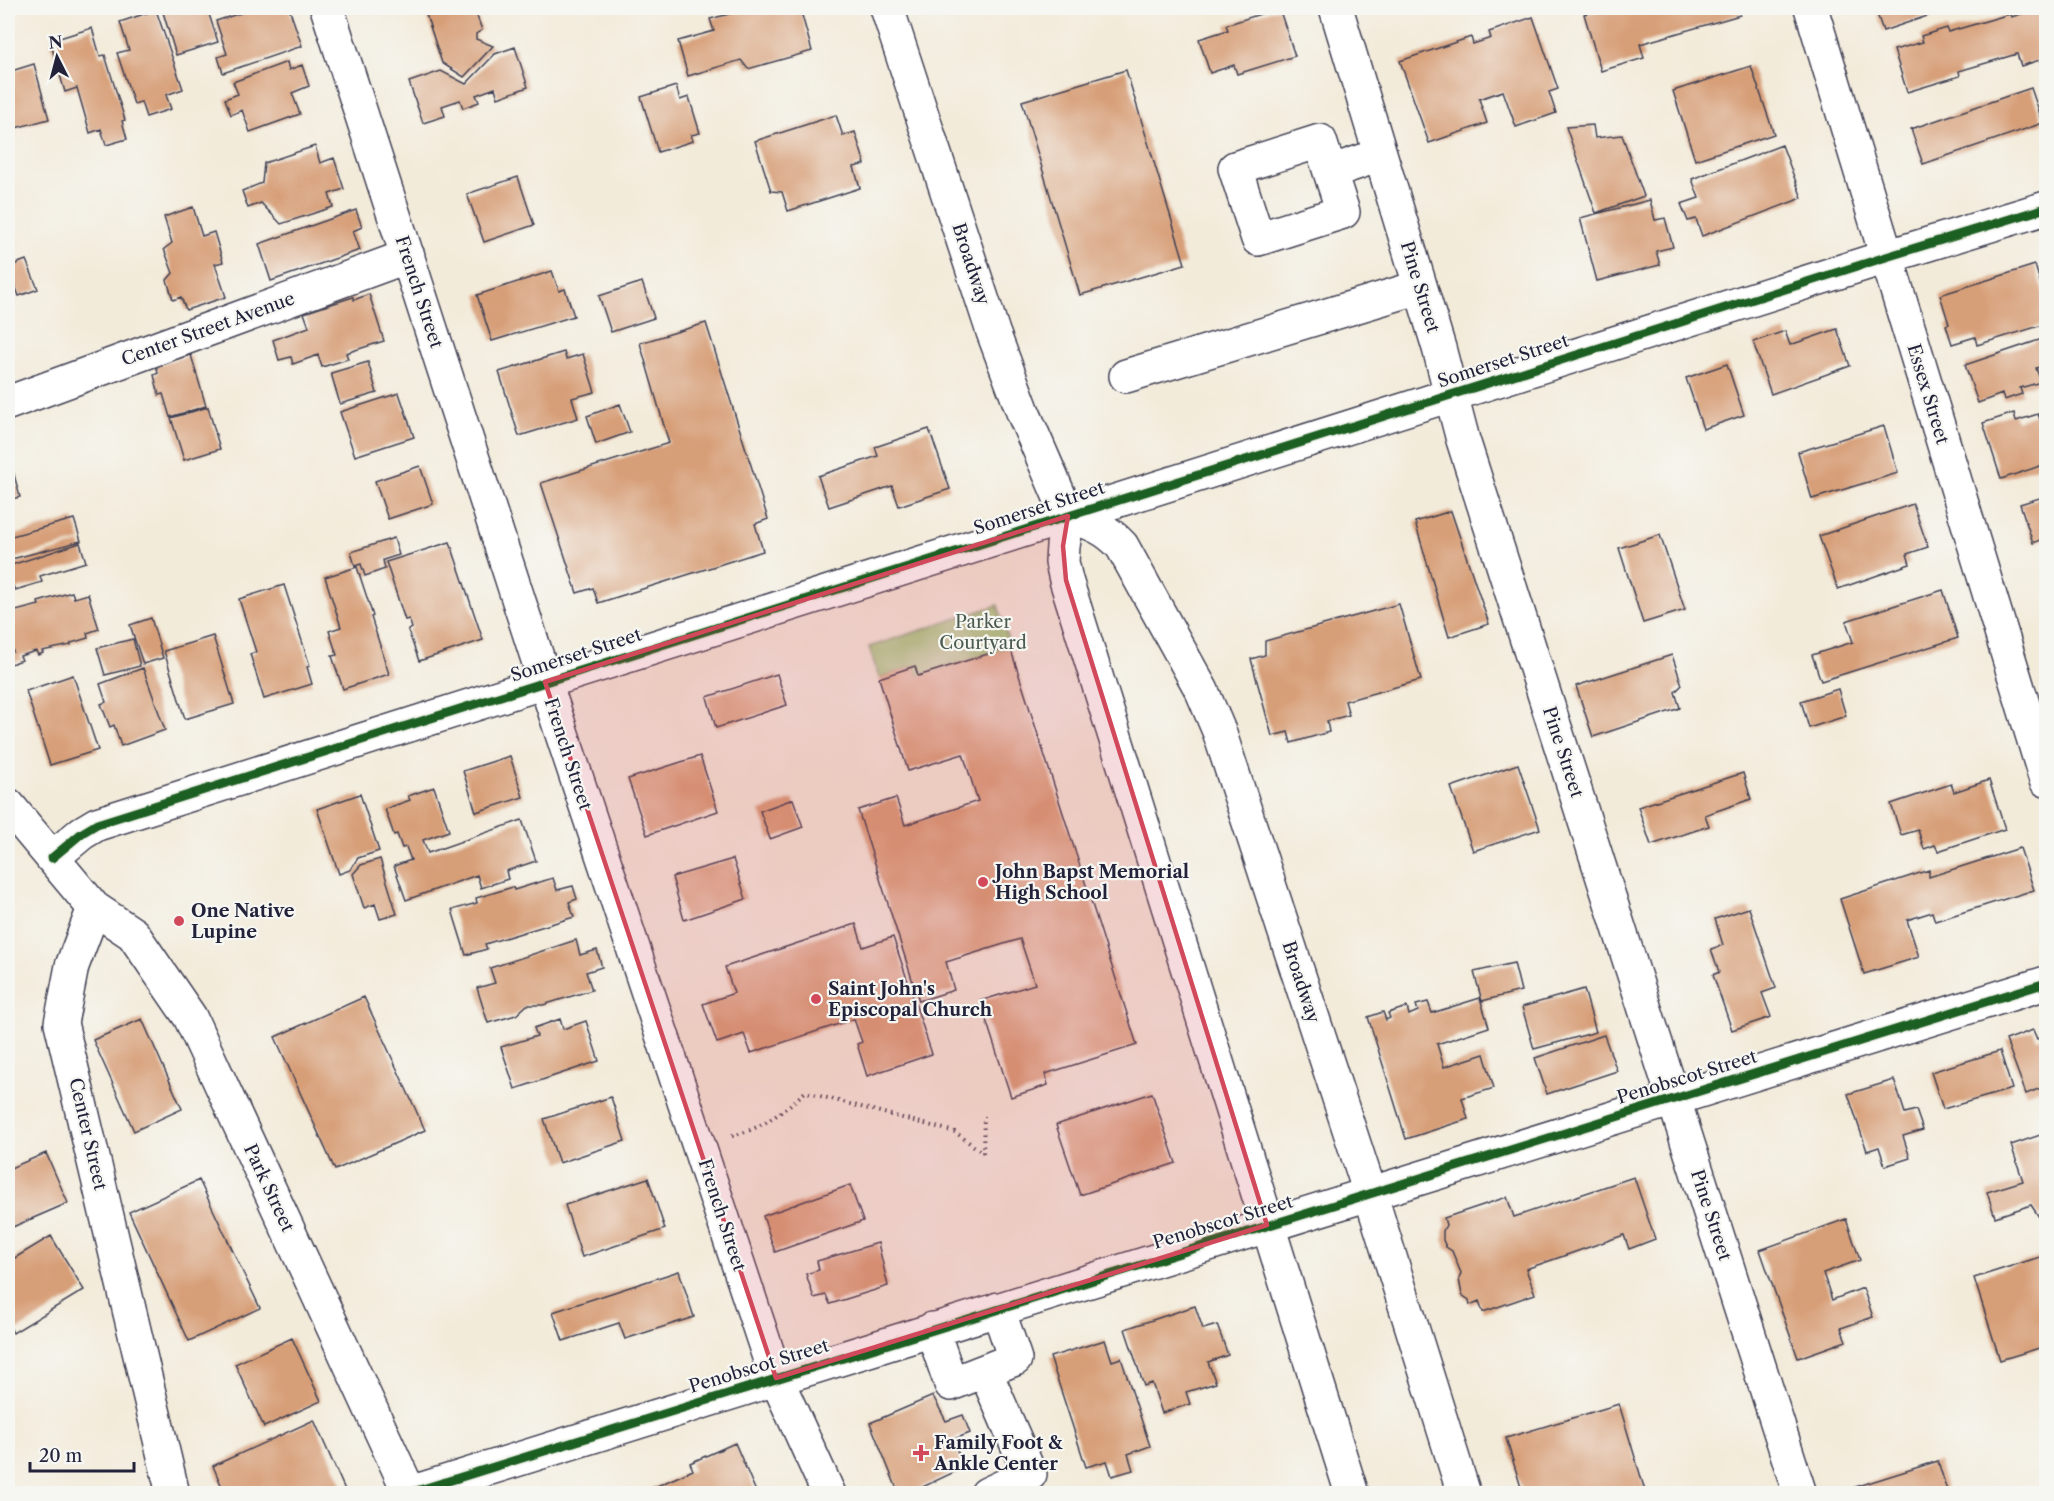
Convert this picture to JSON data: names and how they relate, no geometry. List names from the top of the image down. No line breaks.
{"streets":{"street":["Broadway","Pine Street","French Street","Center Street Avenue","Somerset Street","Essex Street","Penobscot Street","Center Street","Park Street"]},"crossings":[["Broadway","Somerset Street"],["Broadway","Penobscot Street"],["Pine Street","Somerset Street"],["Pine Street","Penobscot Street"],["French Street","Center Street Avenue"],["French Street","Somerset Street"],["French Street","Penobscot Street"],["Somerset Street","Essex Street"],["Penobscot Street","Park Street"],["Center Street","Park Street"]],"parks":["Parker Courtyard"],"places":{"other":["John Bapst Memorial High School","One Native Lupine","Saint John's Episcopal Church"],"health":["Family Foot & Ankle Center"]},"scale_bar":"20 m","north":"top"}
